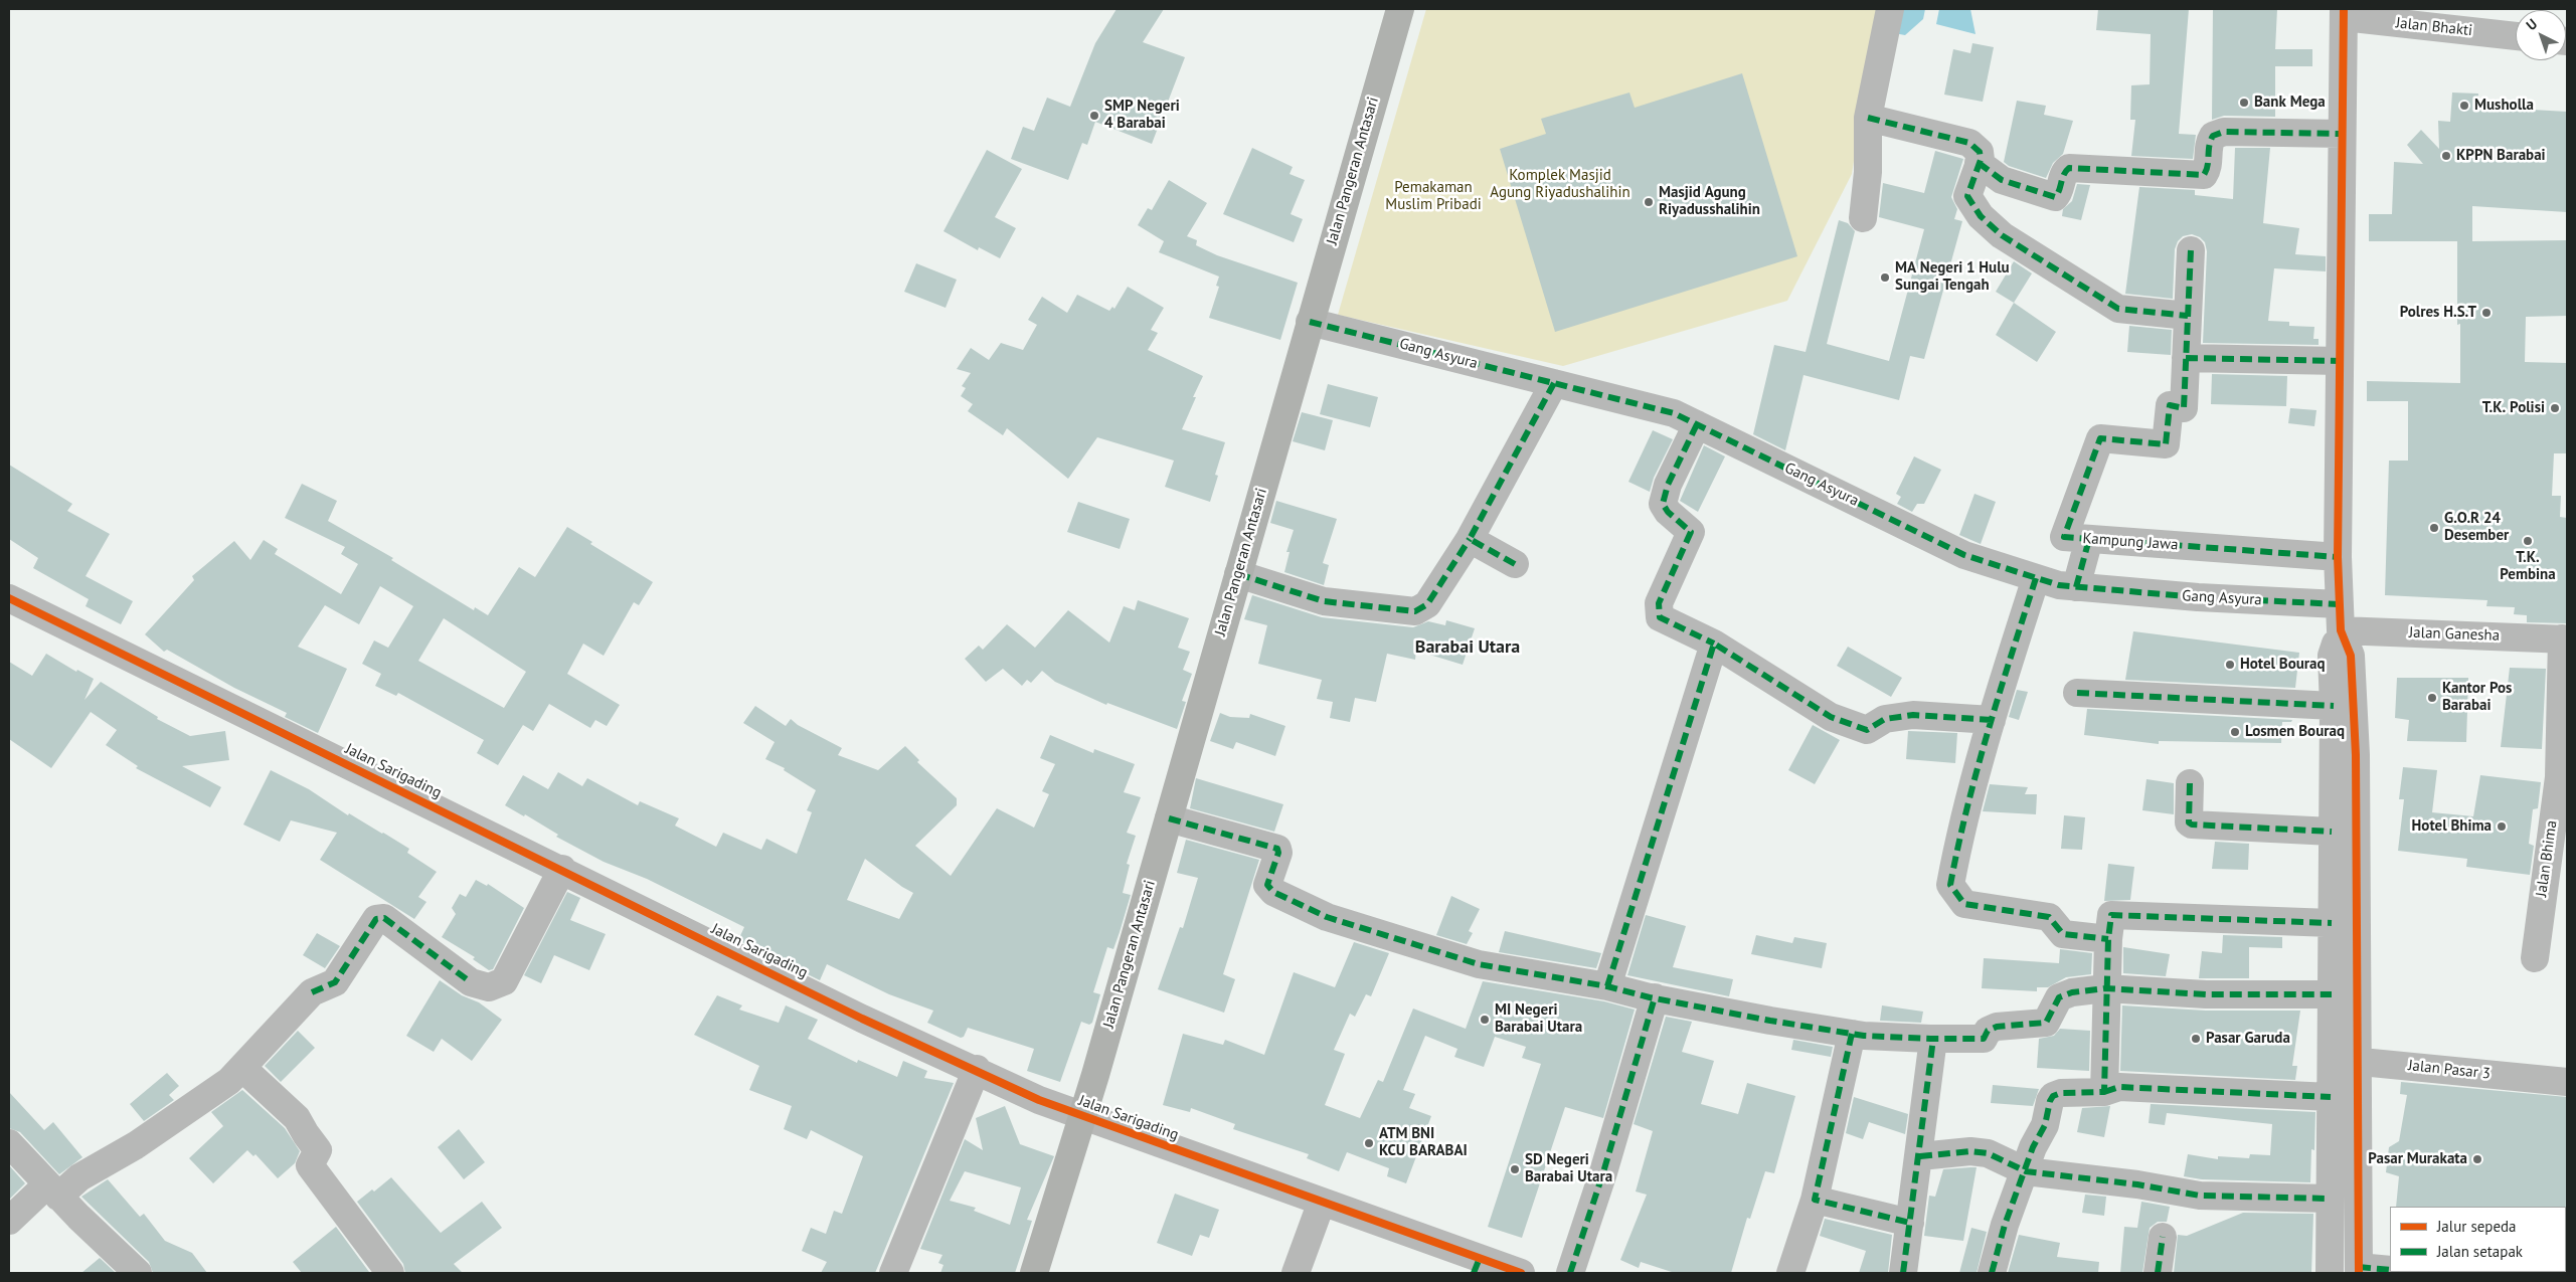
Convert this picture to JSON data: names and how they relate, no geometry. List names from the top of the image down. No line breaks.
{"streets":{"main road":["Jalan Pangeran Antasari"],"street":["Jalan Bhakti","Gang Asyura","Kampung Jawa","Jalan Ganesha","Jalan Sarigading","Jalan Bhima","Jalan Pasar 3"]},"crossings":[["Jalan Pangeran Antasari","Gang Asyura"],["Jalan Pangeran Antasari","Jalan Sarigading"],["Gang Asyura","Jalan Ganesha"],["Jalan Ganesha","Jalan Bhima"]],"districts":["Barabai Utara"],"parks":["Komplek Masjid Agung Riyadushalihin","Pemakaman Muslim Pribadi"],"places":["Bank Mega","Musholla","SMP Negeri 4 Barabai","KPPN Barabai","Masjid Agung Riyadusshalihin","MA Negeri 1 Hulu Sungai Tengah","Polres H.S.T","T.K. Polisi","G.O.R 24 Desember","T.K. Pembina","Hotel Bouraq","Kantor Pos Barabai","Losmen Bouraq","Hotel Bhima","MI Negeri Barabai Utara","Pasar Garuda","ATM BNI KCU BARABAI","Pasar Murakata","SD Negeri Barabai Utara"],"legend":["Jalur sepeda","Jalan setapak"],"north":"top left"}
